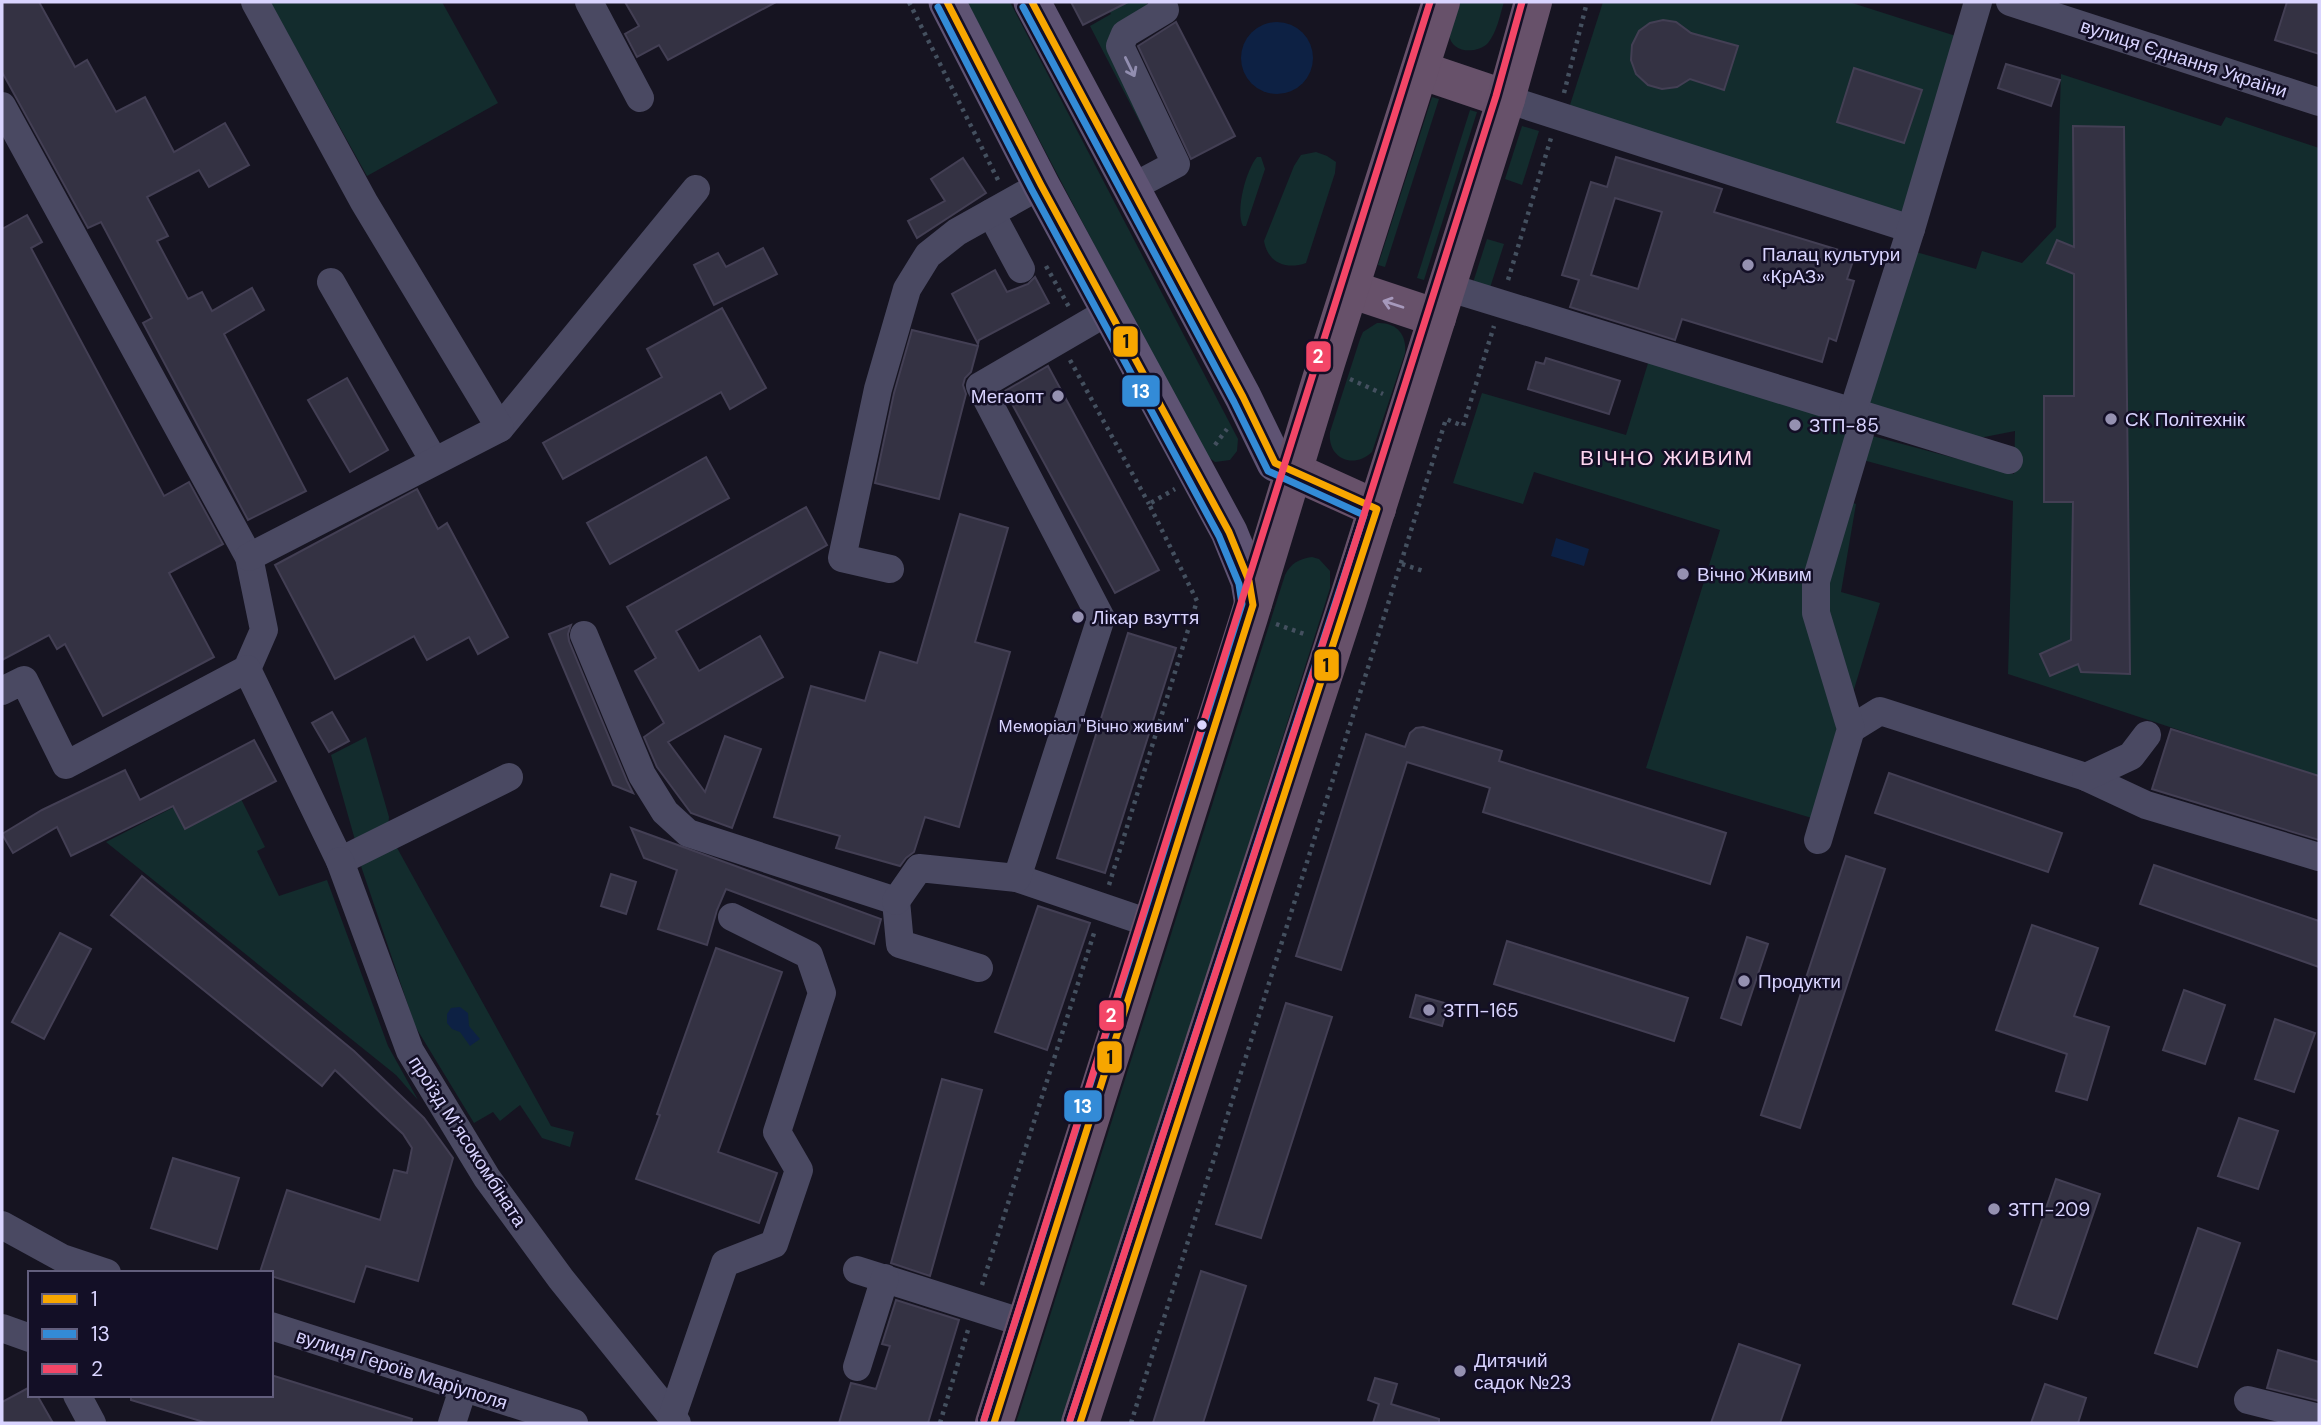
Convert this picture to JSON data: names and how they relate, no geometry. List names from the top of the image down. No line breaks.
{"streets":{"street":["вулиця Єднання України","проїзд Мʼясокомбіната","вулиця Героїв Маріуполя"]},"districts":["ВІЧНО ЖИВИМ"],"places":["Палац культури «КрАЗ»","Мегаопт","СК Політехнік","ЗТП-85","Вічно Живим","Лікар взуття","Меморіал \"Вічно живим\"","Продукти","ЗТП-165","ЗТП-209","Дитячий садок №23"],"lines":["transit line 1","transit line 2","transit line 13"],"legend":["1","13","2"]}
